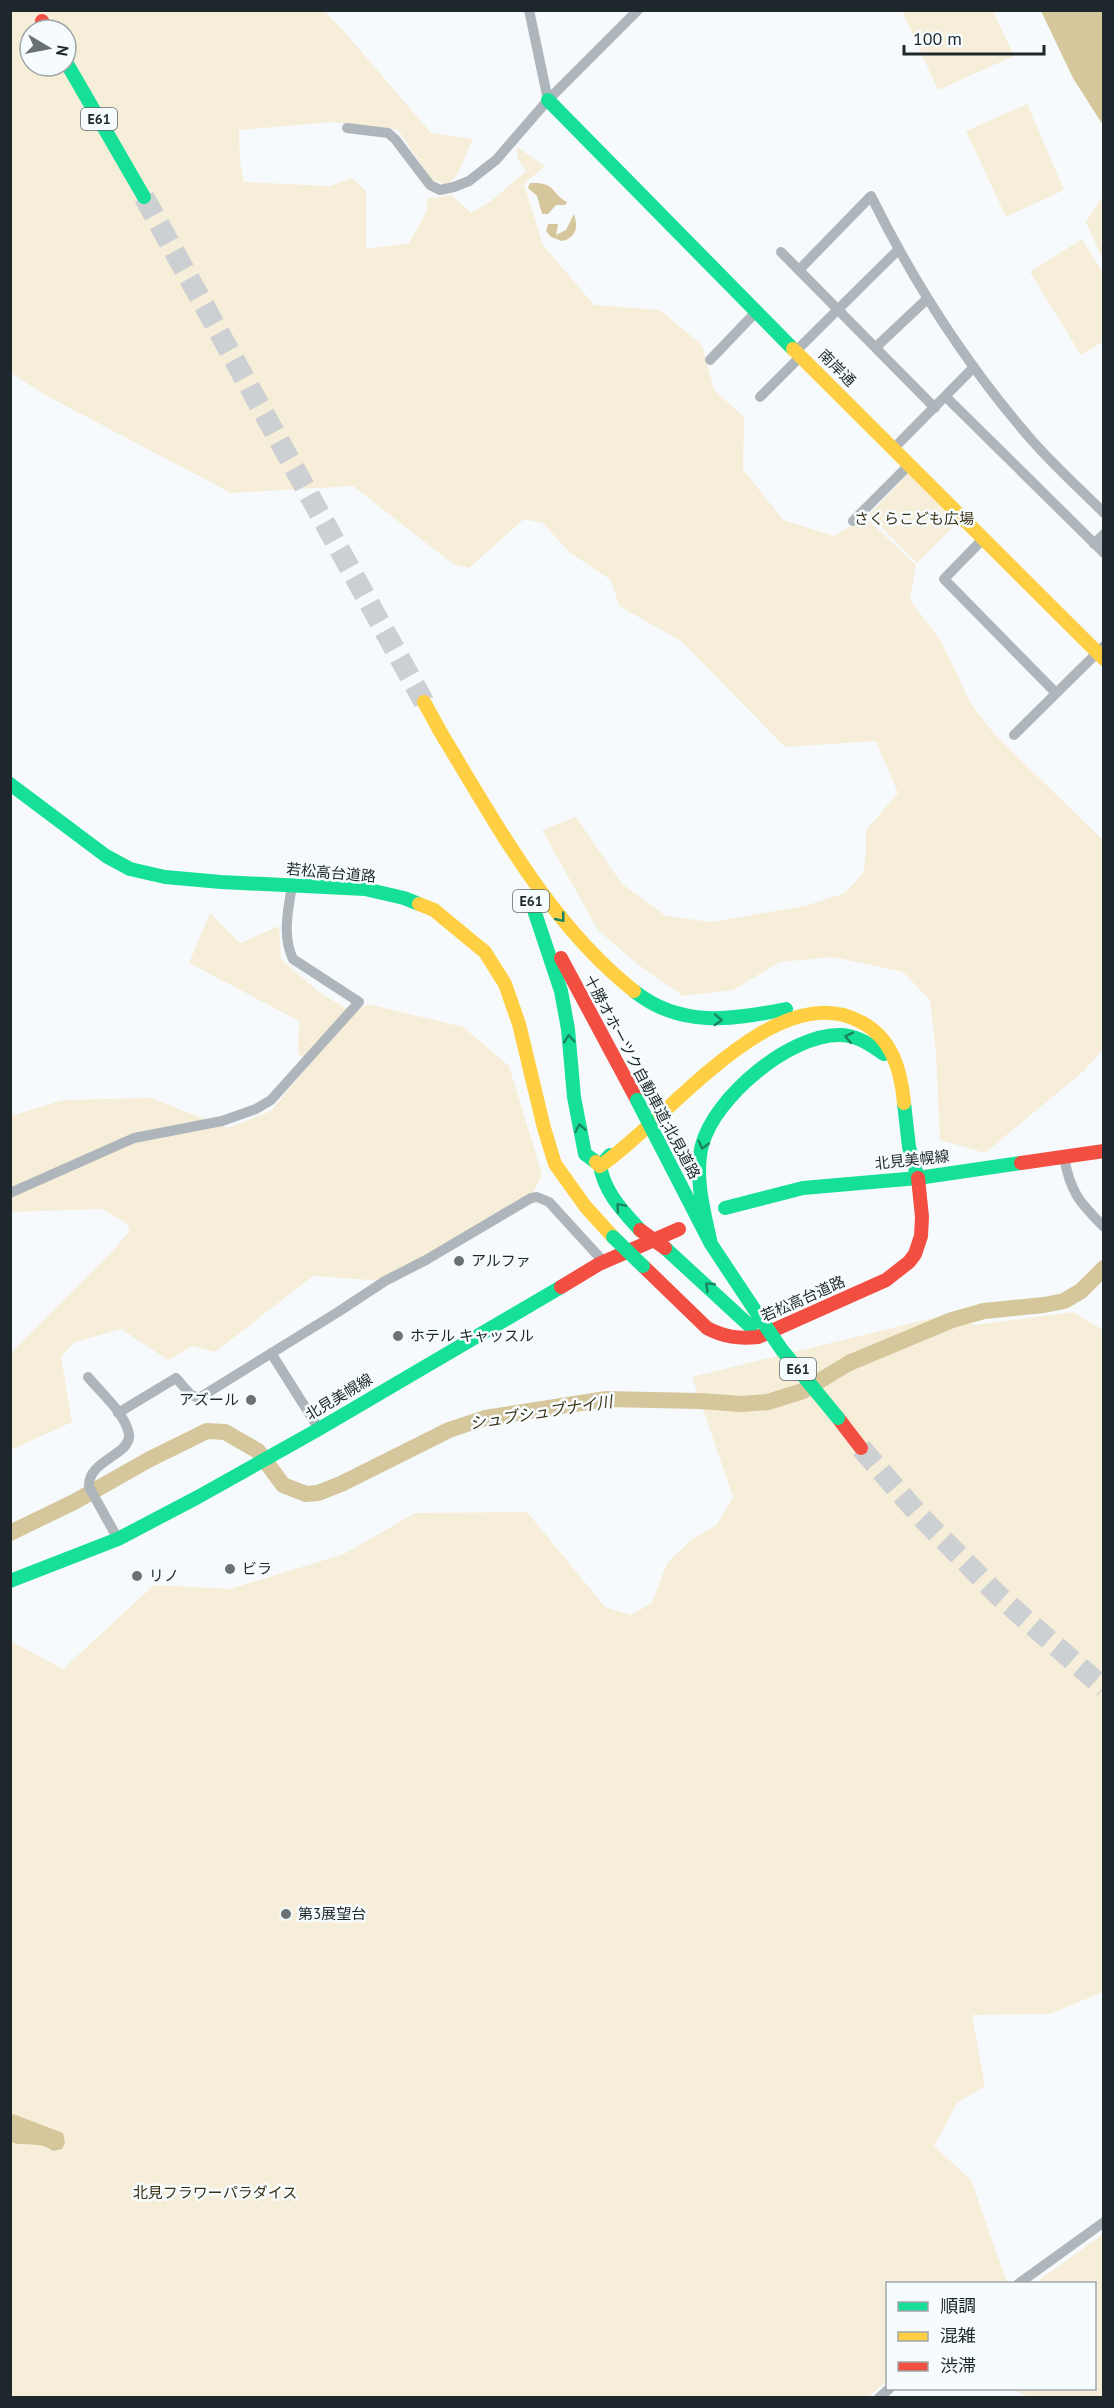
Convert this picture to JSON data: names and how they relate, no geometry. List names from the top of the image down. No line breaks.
{"streets":{"main road":["E61","南岸通","若松高台道路","十勝オホーツク自動車道;北見道路","北見美幌線"]},"crossings":[["若松高台道路","北見美幌線"]],"water":["シュブシュブナイ川"],"parks":["さくらこども広場","北見フラワーパラダイス"],"places":["アルファ","ホテル キャッスル","アズール","ビラ","リノ","第3展望台"],"legend":["順調","混雑","渋滞"],"scale_bar":"100 m","north":"right"}
